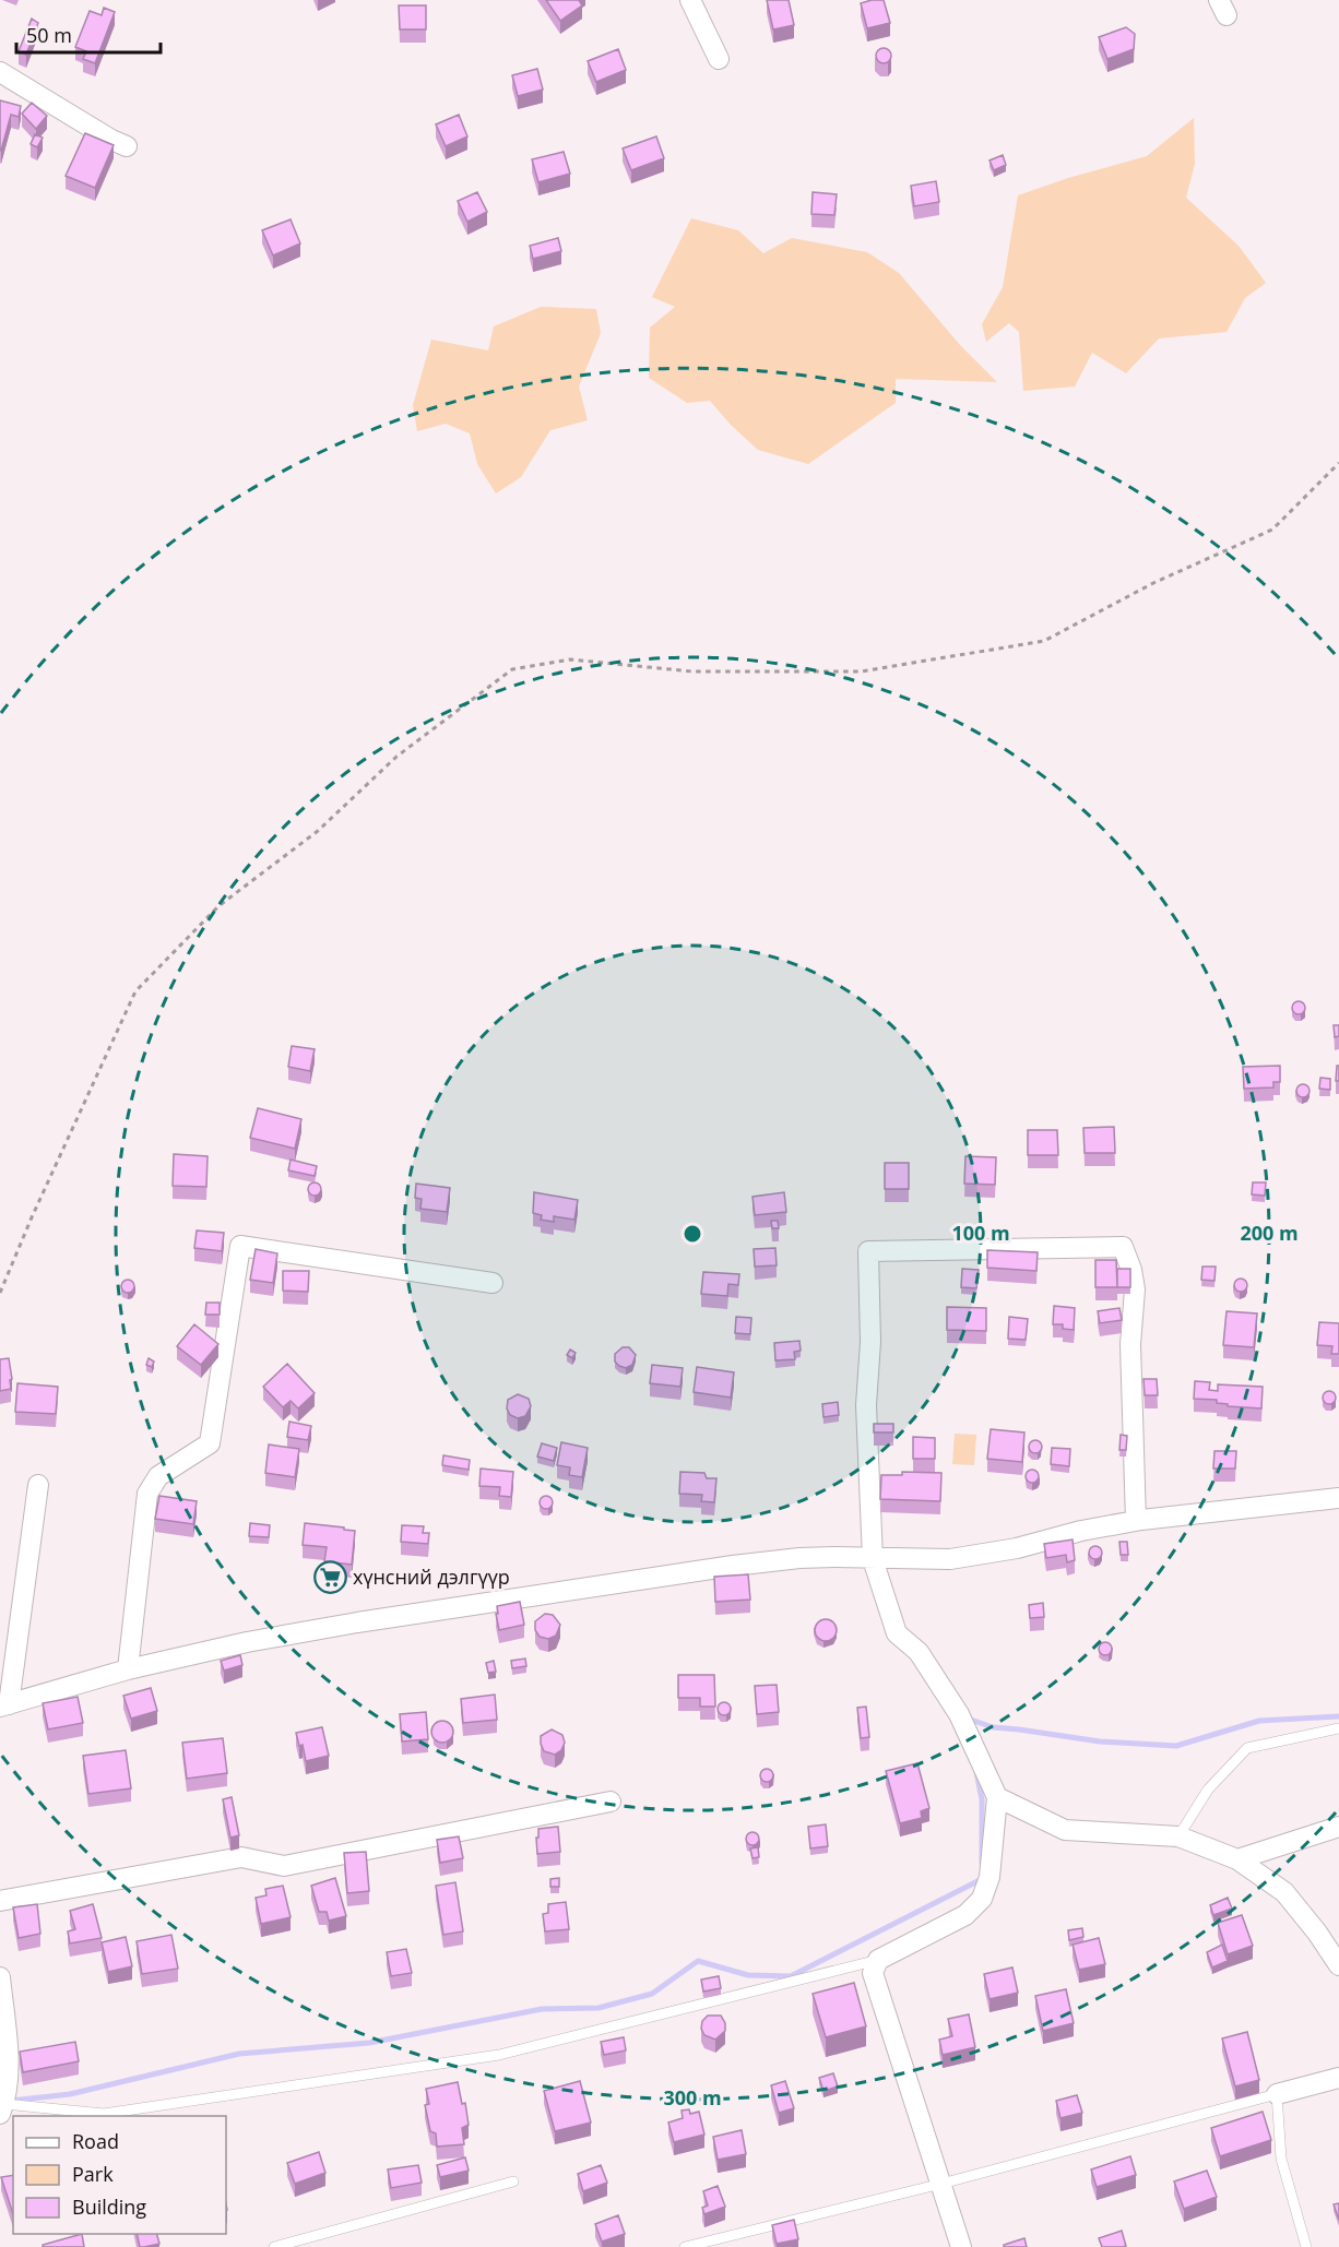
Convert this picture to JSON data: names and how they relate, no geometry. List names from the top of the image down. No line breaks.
{"places":{"supermarket":["хүнсний дэлгүүр"]},"legend":["Road","Park","Building"],"scale_bar":"50 m","rings":["100 m","200 m","300 m"]}
